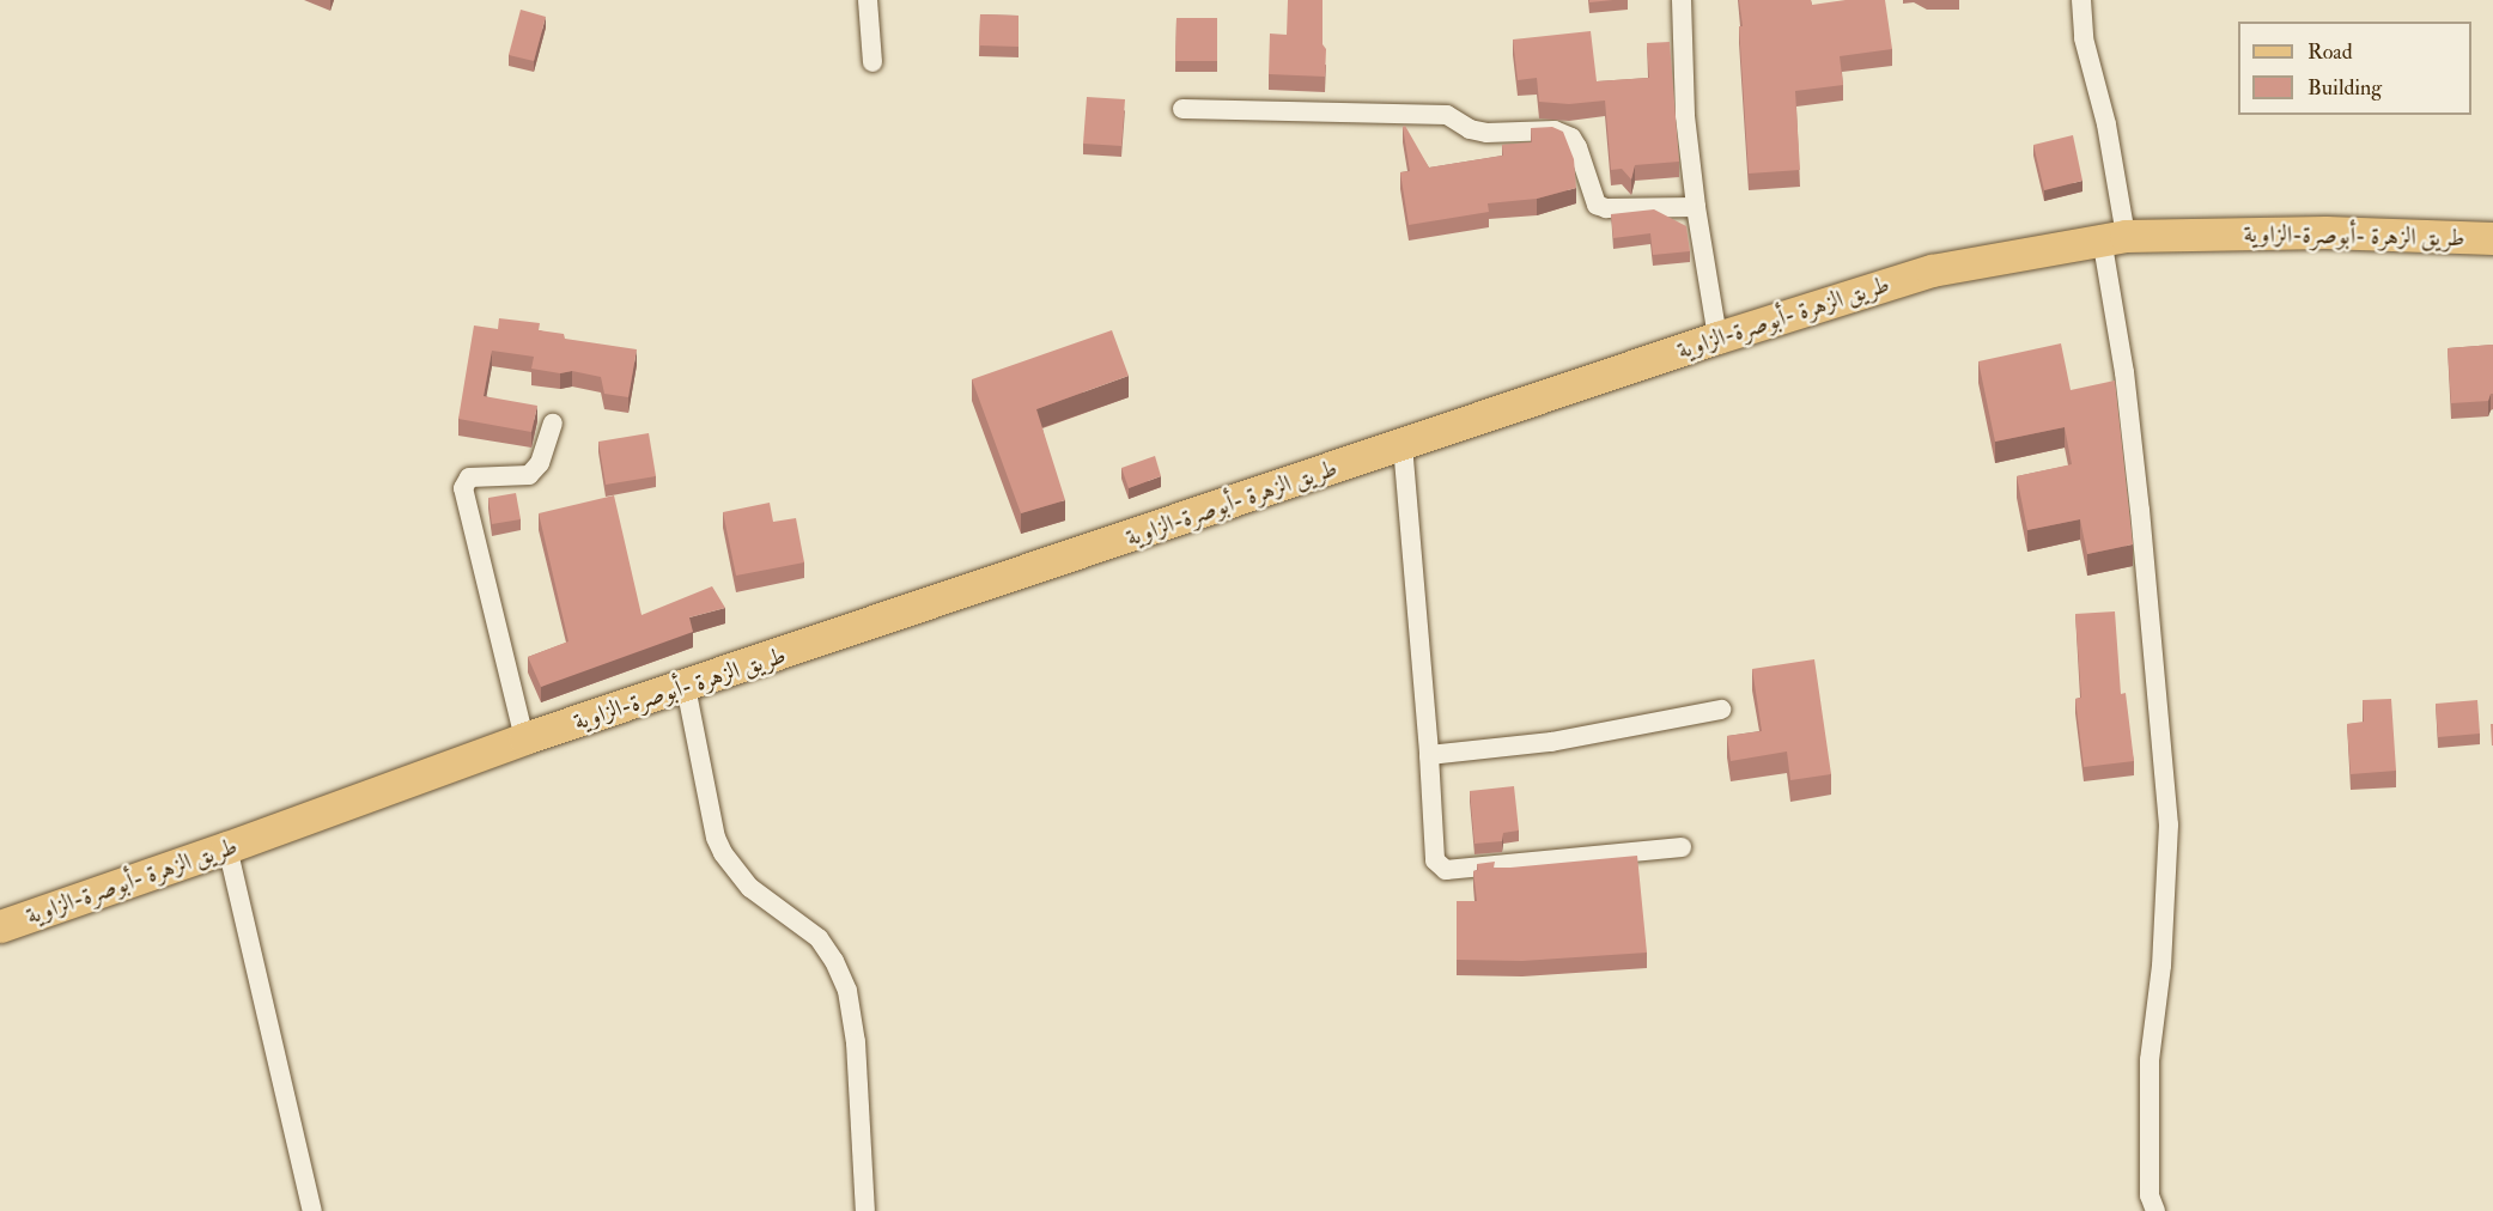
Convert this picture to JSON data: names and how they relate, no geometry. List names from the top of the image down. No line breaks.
{"streets":{"main road":["طريق الزهرة -أبوصرة-الزاوية"]},"legend":["Road","Building"]}
